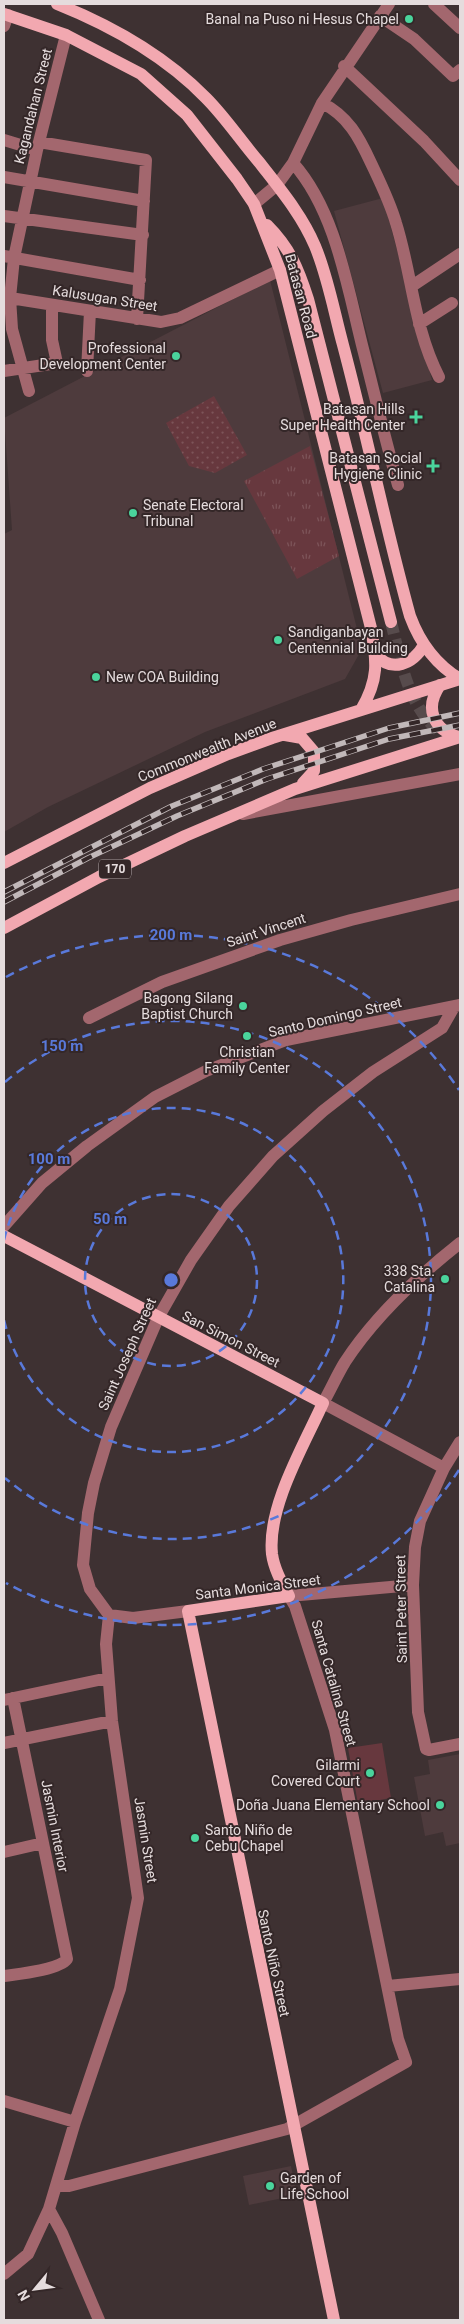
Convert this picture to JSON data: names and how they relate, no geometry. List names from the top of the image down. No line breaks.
{"streets":{"main road":["Batasan Road","Commonwealth Avenue","170","San Simon Street","Santa Monica Street","Santa Catalina Street","Santo Niño Street"],"street":["Kagandahan Street","Kalusugan Street","Saint Vincent","Santo Domingo Street","Saint Joseph Street","Saint Peter Street","Jasmin Interior","Jasmin Street"]},"crossings":[["Kagandahan Street","Batasan Road"],["Kagandahan Street","Kalusugan Street"],["Batasan Road","Kalusugan Street"],["Batasan Road","Commonwealth Avenue"],["Santo Domingo Street","Saint Joseph Street"],["San Simon Street","Saint Joseph Street"],["San Simon Street","Saint Peter Street"],["San Simon Street","Santa Catalina Street"],["Saint Joseph Street","Santa Monica Street"],["Saint Joseph Street","Jasmin Street"],["Santa Monica Street","Saint Peter Street"],["Santa Monica Street","Santa Catalina Street"],["Santa Monica Street","Jasmin Street"],["Santa Monica Street","Santo Niño Street"],["Santa Catalina Street","Jasmin Street"],["Santa Catalina Street","Santo Niño Street"]],"places":{"other":["Banal na Puso ni Hesus Chapel","Professional Development Center","Senate Electoral Tribunal","Sandiganbayan Centennial Building","New COA Building","Bagong Silang Baptist Church","Christian Family Center","338 Sta. Catalina","Gilarmi Covered Court","Doña Juana Elementary School","Santo Niño de Cebu Chapel","Garden of Life School"],"health":["Batasan Hills Super Health Center","Batasan Social Hygiene Clinic"]},"north":"bottom left","rings":["200 m","150 m","100 m","50 m"]}
